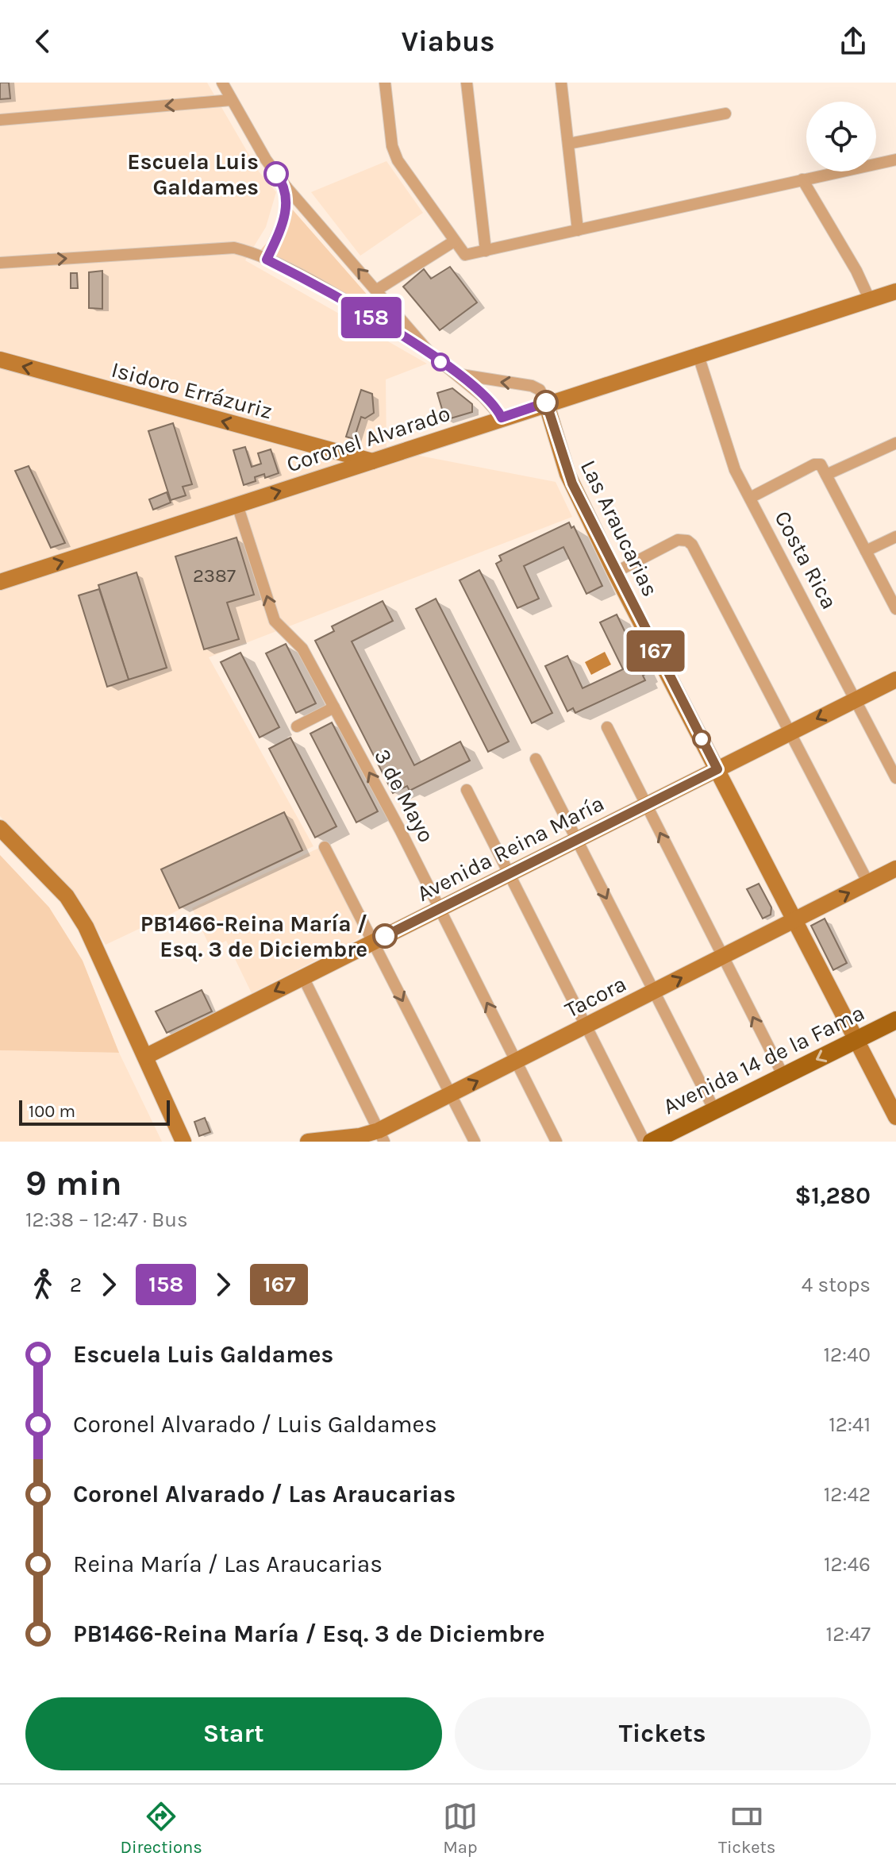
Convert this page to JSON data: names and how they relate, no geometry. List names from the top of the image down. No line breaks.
{"streets":{"main road":["Avenida 14 de la Fama"],"street":["Isidoro Errázuriz","Coronel Alvarado","Las Araucarias","Costa Rica","3 de Mayo","Avenida Reina María","Tacora"]},"crossings":[["Isidoro Errázuriz","Coronel Alvarado"],["Coronel Alvarado","Las Araucarias"],["Coronel Alvarado","Costa Rica"],["Coronel Alvarado","3 de Mayo"],["Las Araucarias","Avenida Reina María"],["Las Araucarias","Tacora"],["Las Araucarias","Avenida 14 de la Fama"],["Costa Rica","Avenida Reina María"],["3 de Mayo","Avenida Reina María"],["3 de Mayo","Tacora"]],"one_way":["Coronel Alvarado","Tacora"],"places":["Escuela Luis Galdames","PB1466-Reina María / Esq. 3 de Diciembre"],"lines":["bus line 158","bus line 167"],"house_numbers":["2387"],"scale_bar":"100 m","page":{"header":"Viabus","on_map":["158","167"],"scale":"100 m","heading":["9 min","12:38 – 12:47 · Bus","$1,280"],"legs":["2","158","167","4 stops"],"list":[{"name":"Escuela Luis Galdames","value":"12:40"},{"name":"Coronel Alvarado / Luis Galdames","value":"12:41"},{"name":"Coronel Alvarado / Las Araucarias","value":"12:42"},{"name":"Reina María / Las Araucarias","value":"12:46"},{"name":"PB1466-Reina María / Esq. 3 de Diciembre","value":"12:47"}],"buttons":["Start","Tickets"],"tabs":["Directions","Map","Tickets"]}}
